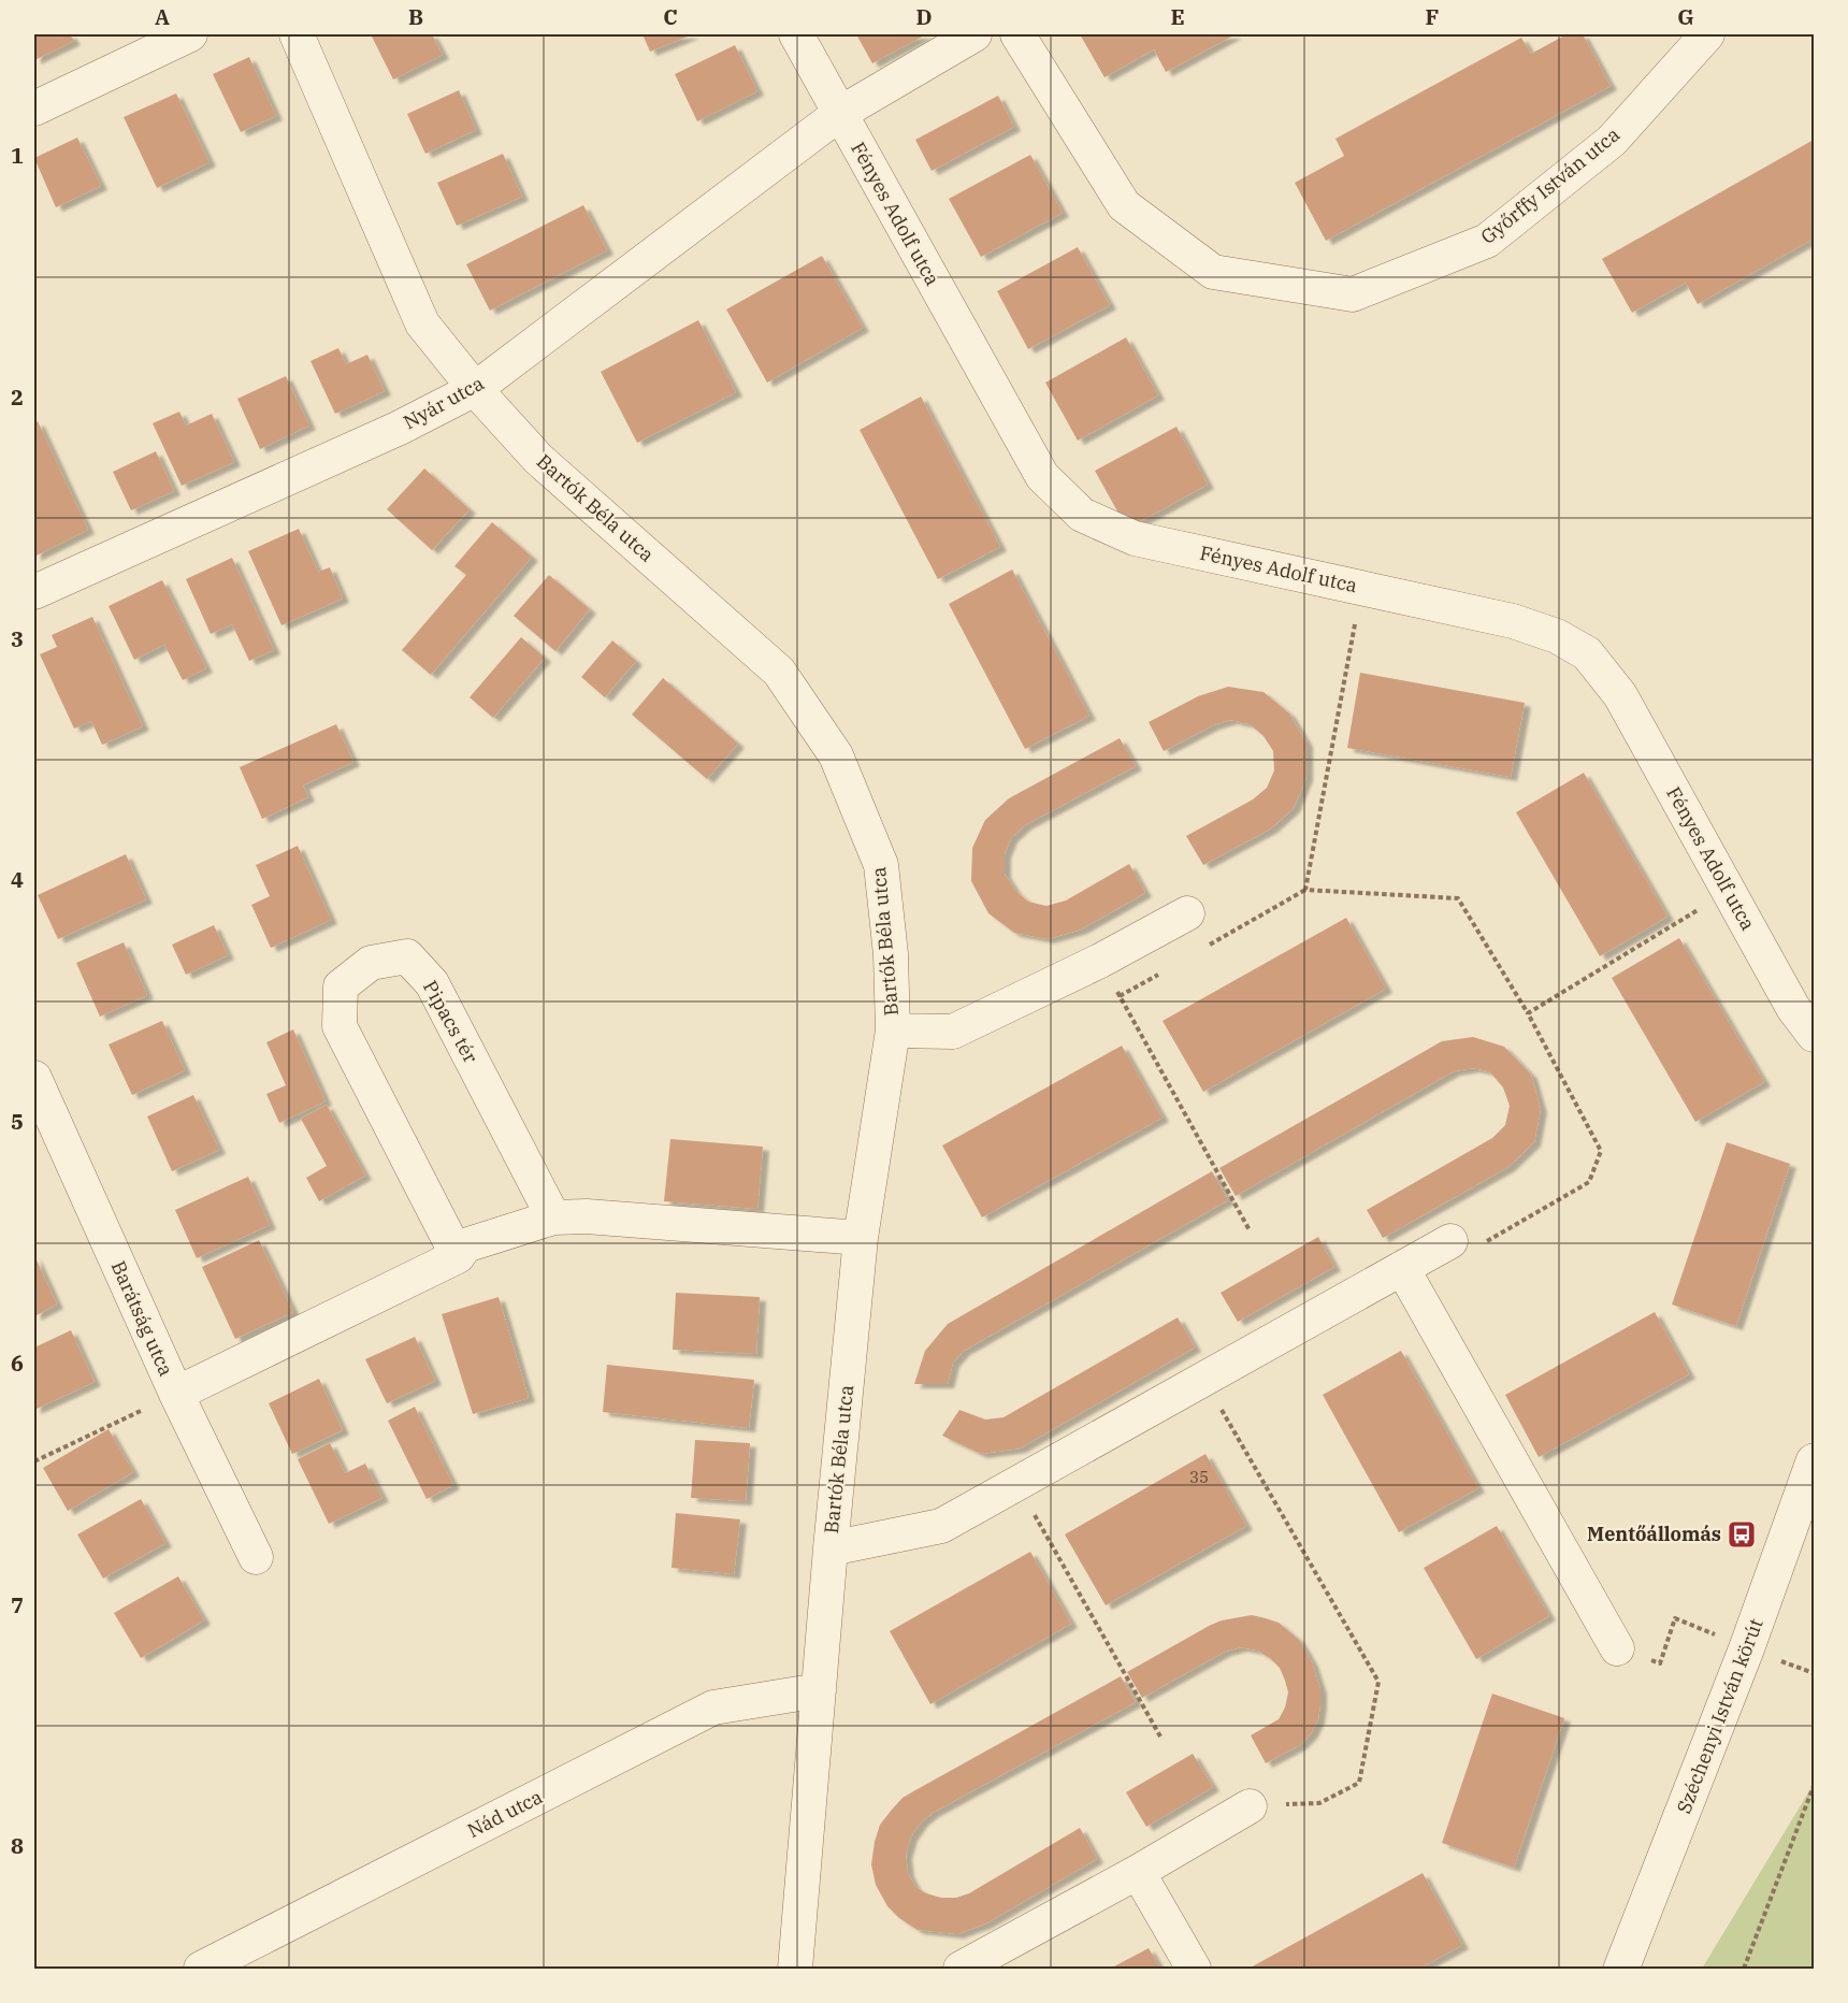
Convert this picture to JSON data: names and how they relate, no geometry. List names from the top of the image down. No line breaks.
{"streets":{"street":["Győrffy István utca","Fényes Adolf utca","Nyár utca","Bartók Béla utca","Pipacs tér","Barátság utca","Széchenyi István körút","Nád utca"]},"crossings":[["Fényes Adolf utca","Nyár utca"],["Nyár utca","Bartók Béla utca"],["Bartók Béla utca","Nád utca"]],"places":{"bus stop":["Mentőállomás"]},"house_numbers":["35"],"grid":{"columns":["A","B","C","D","E","F","G"],"rows":["1","2","3","4","5","6","7","8"]}}
